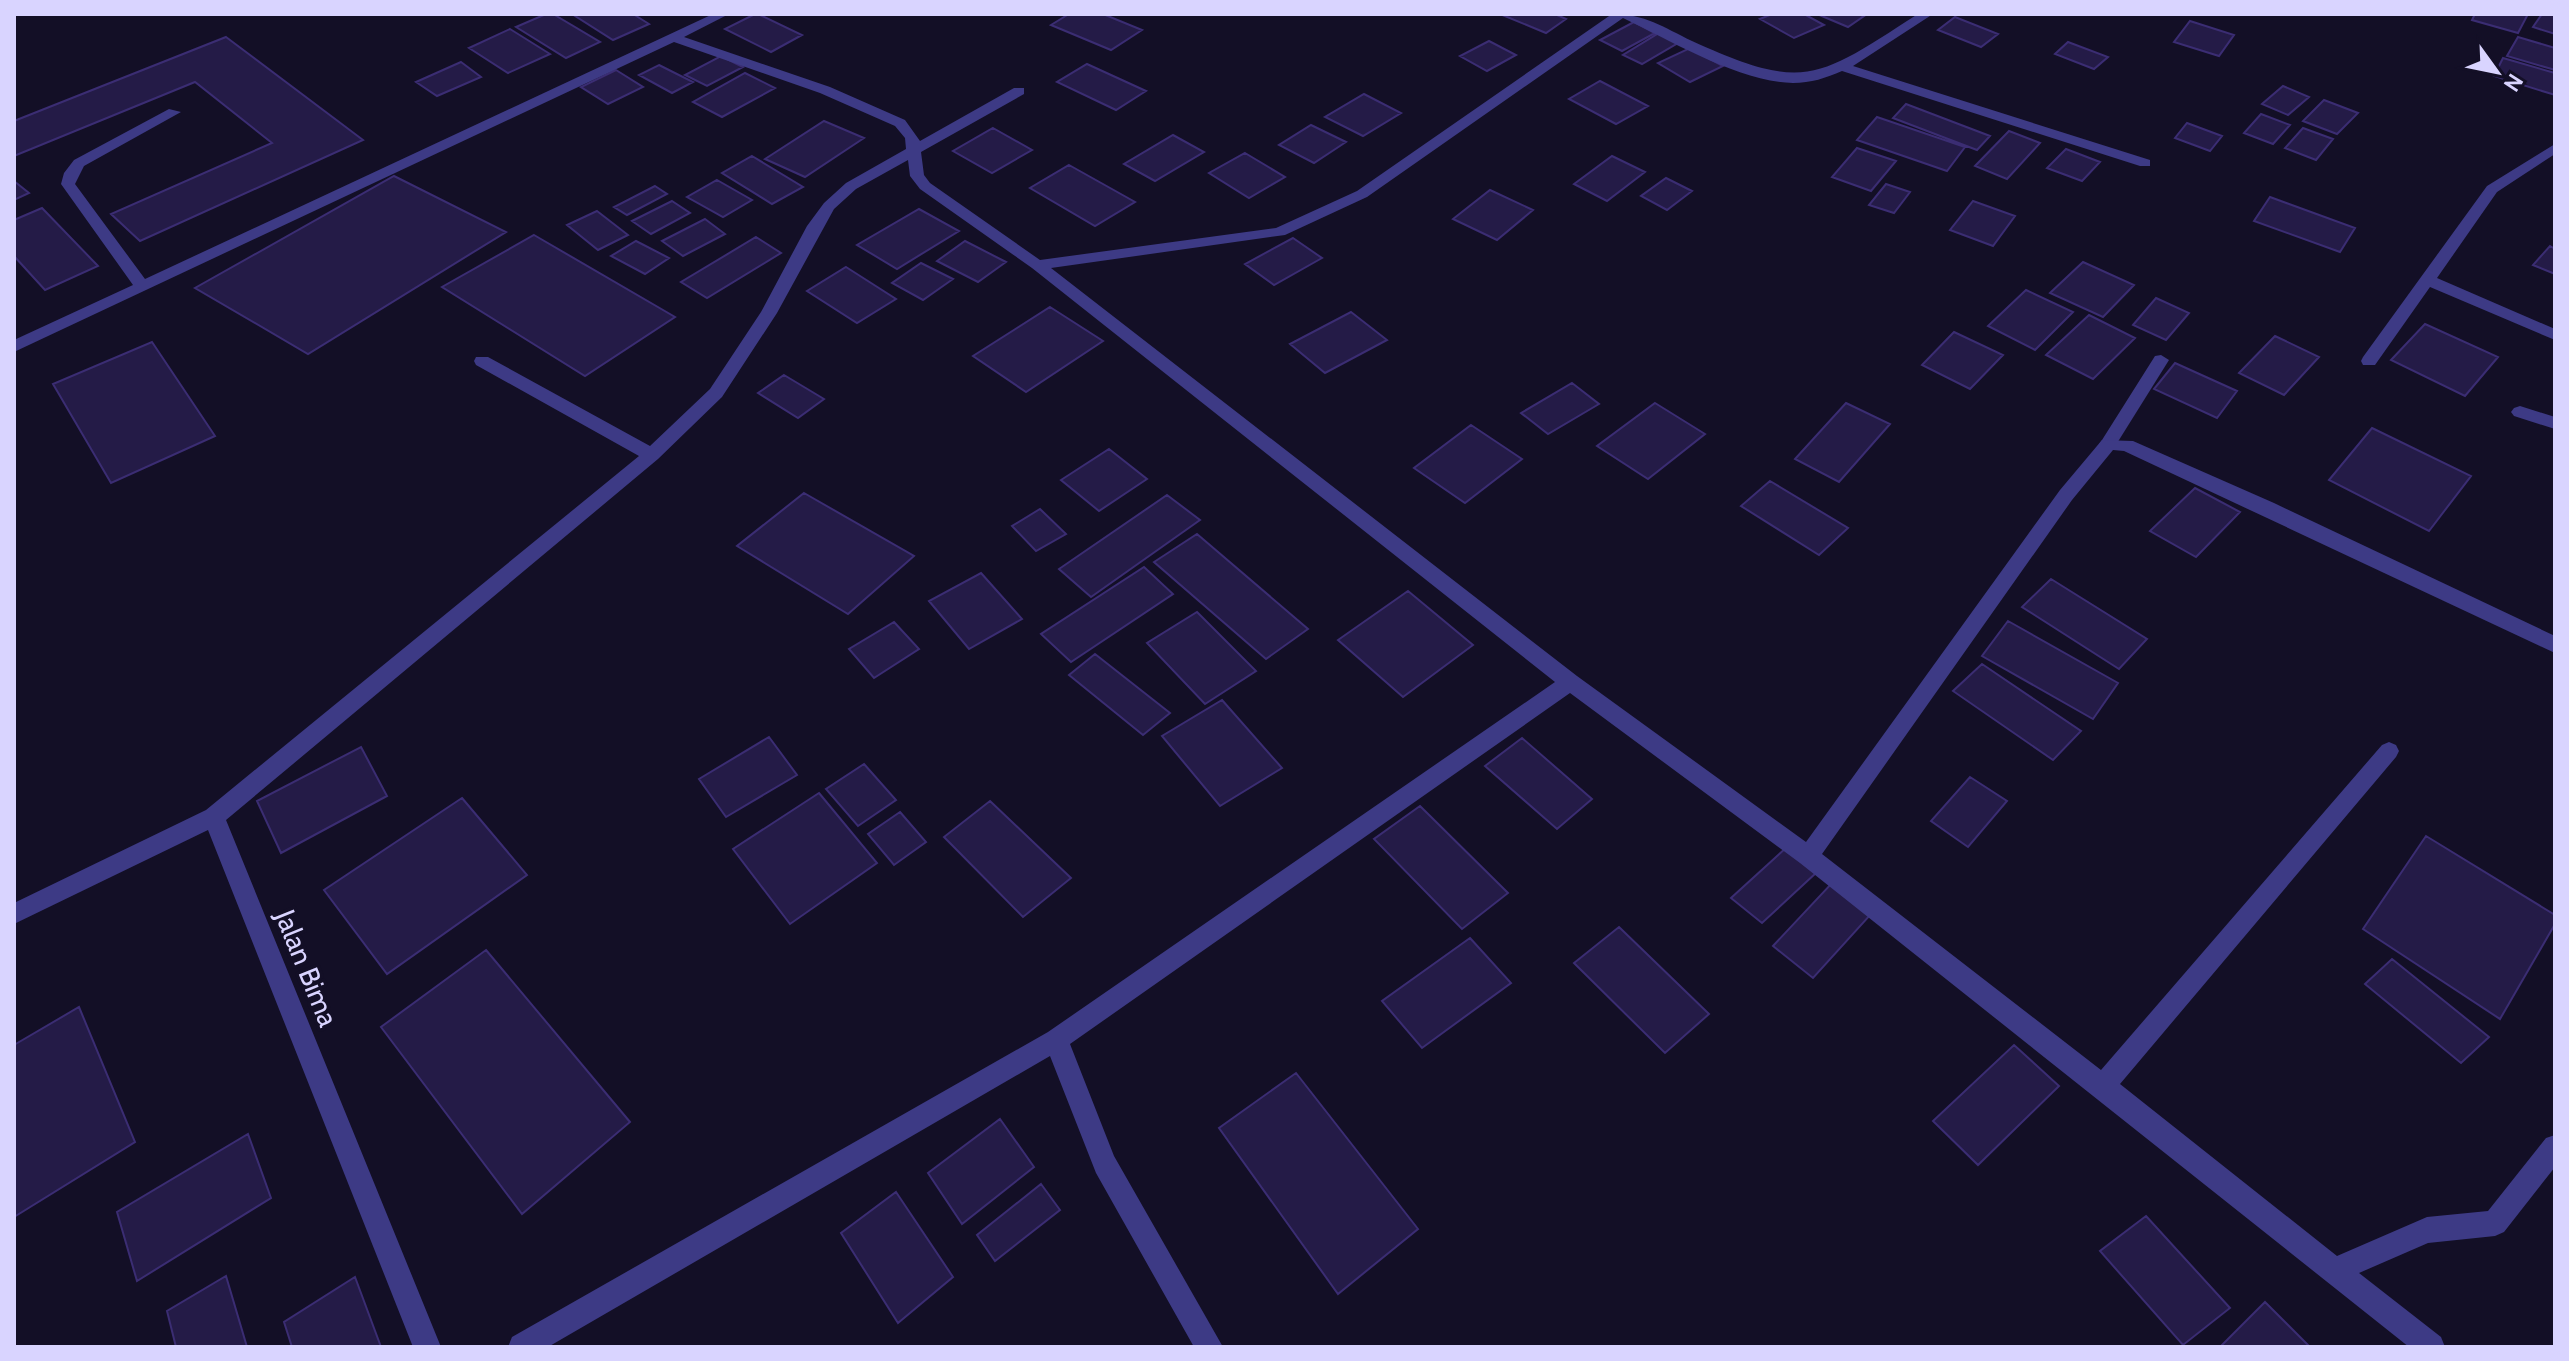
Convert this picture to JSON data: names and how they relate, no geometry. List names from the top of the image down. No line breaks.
{"streets":{"street":["Jalan Bima"]},"north":"bottom right"}
